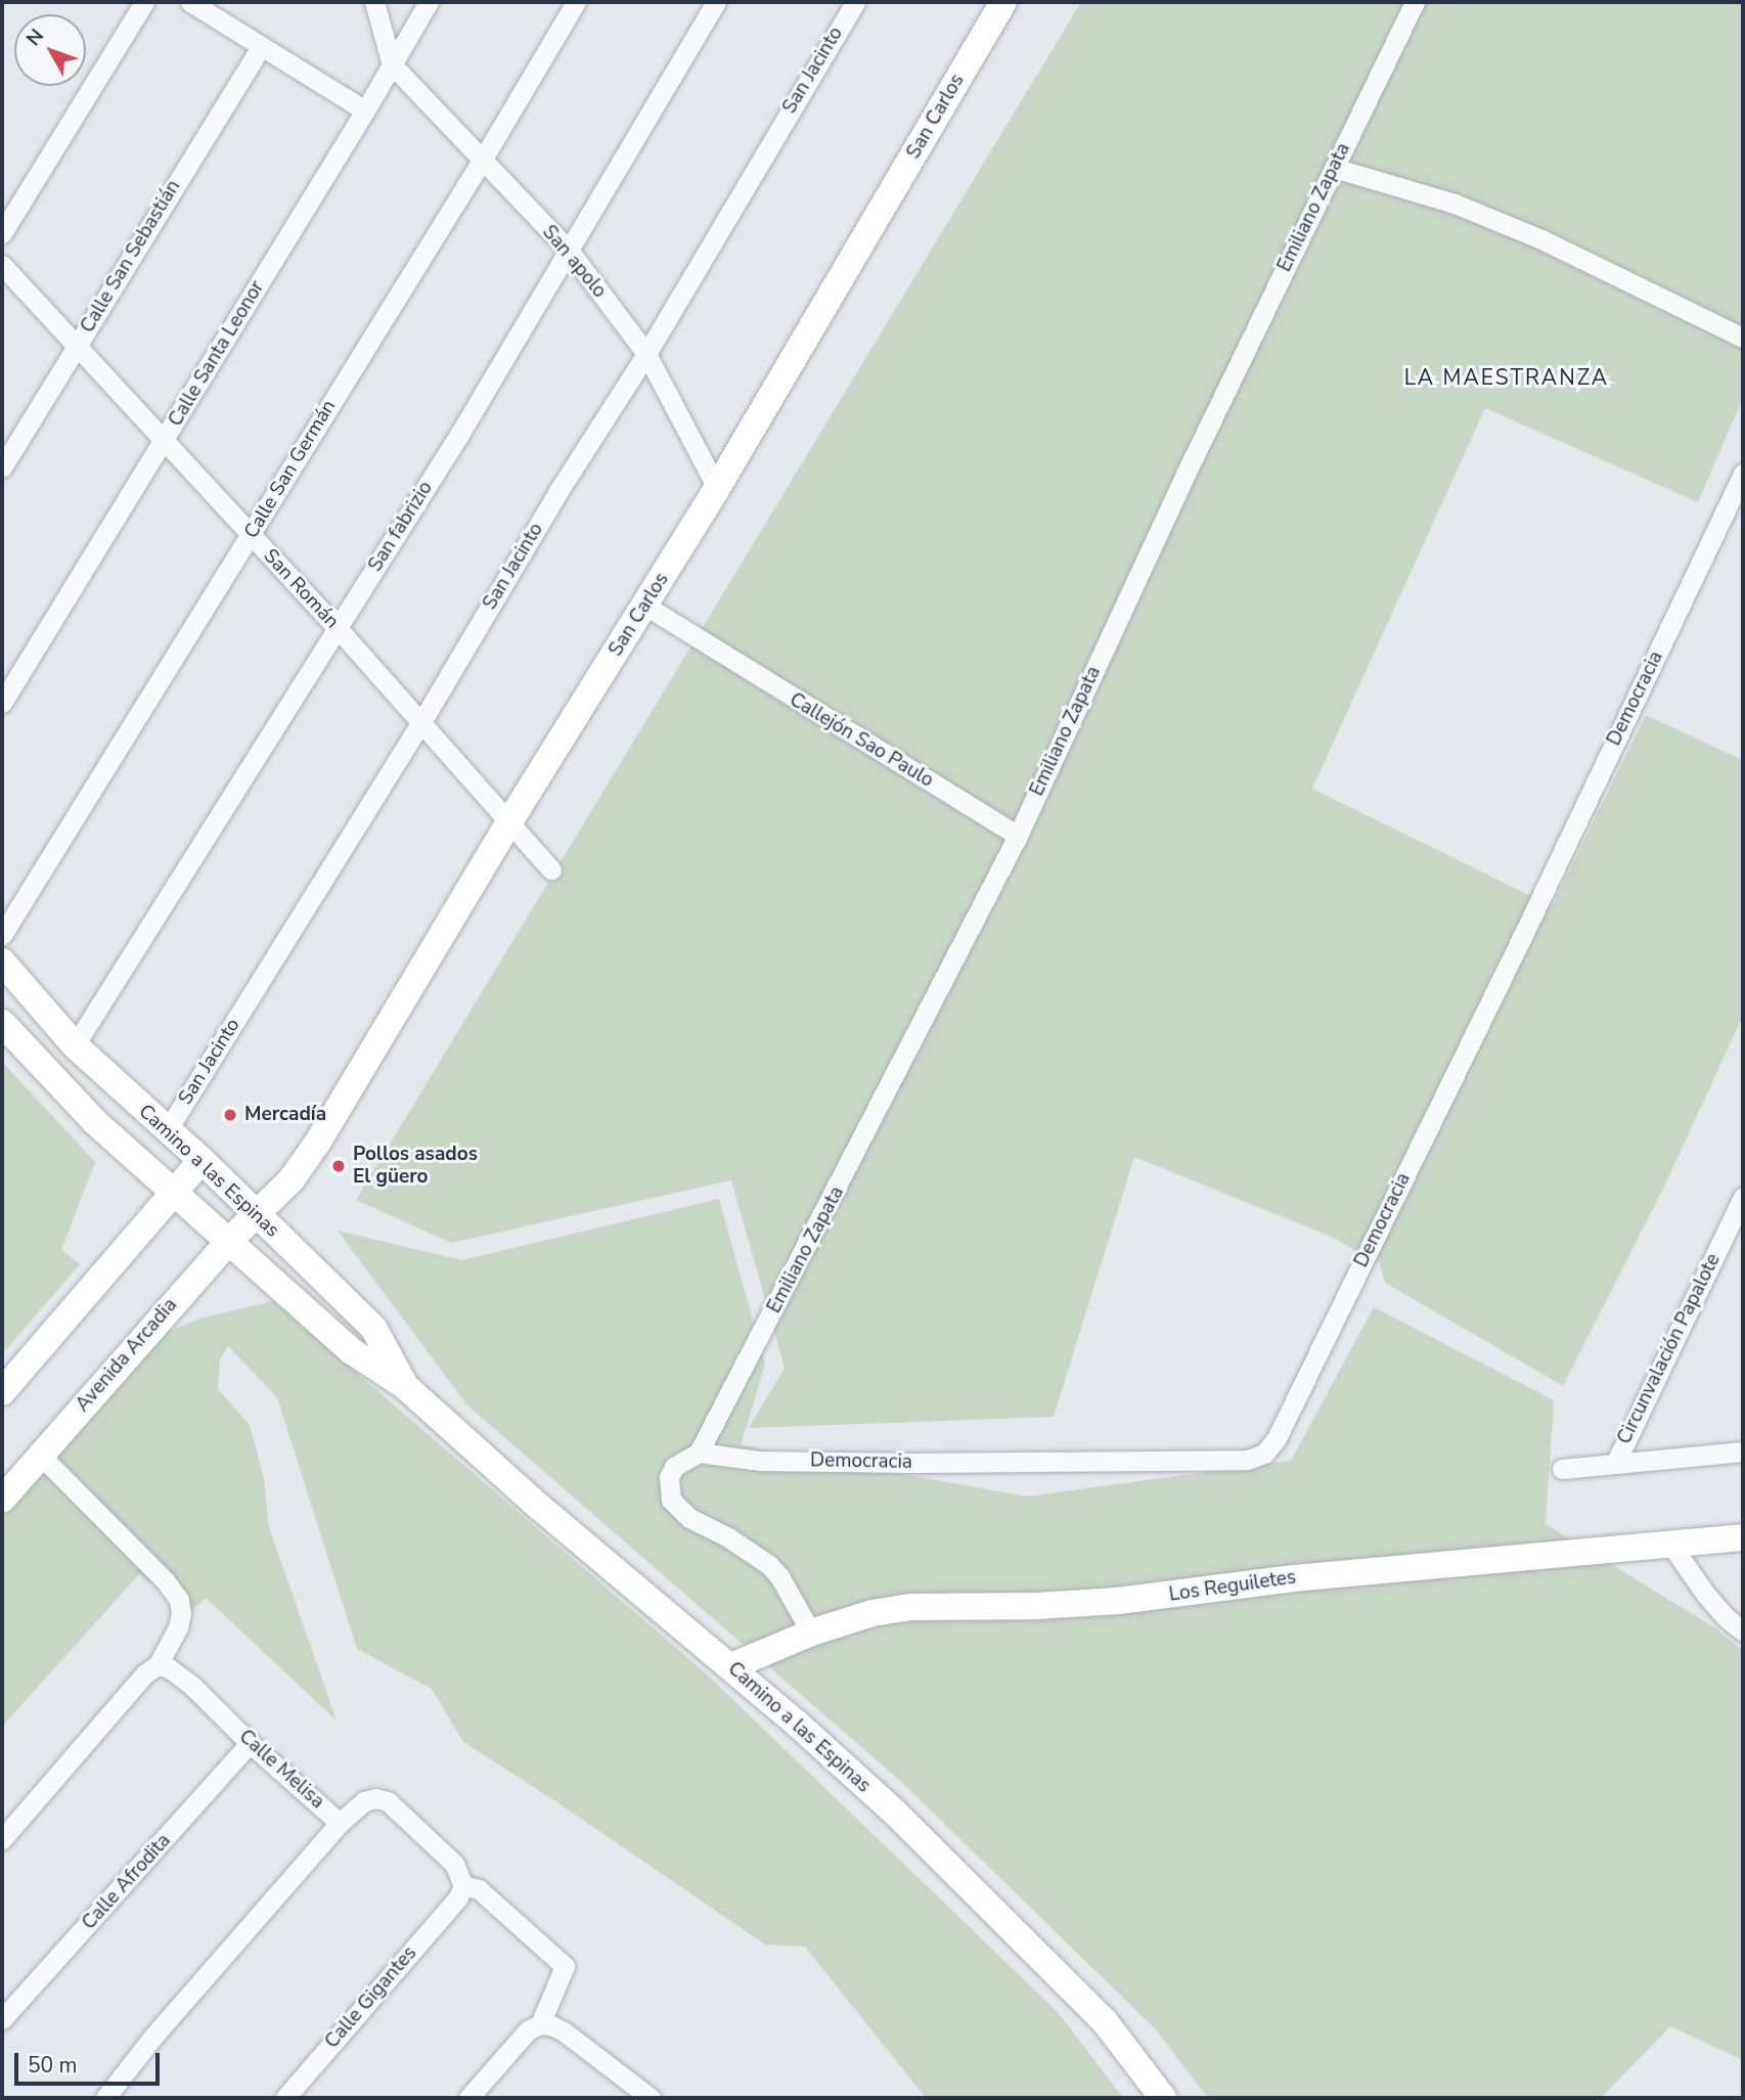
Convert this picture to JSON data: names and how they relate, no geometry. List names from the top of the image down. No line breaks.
{"streets":{"street":["San Jacinto","San Carlos","Emiliano Zapata","Calle San Sebastián","San apolo","Calle Santa Leonor","Calle San Germán","San fabrizio","San Román","Democracia","Callejón Sao Paulo","Camino a las Espinas","Circunvalación Papalote","Avenida Arcadia","Los Reguiletes","Calle Melisa","Calle Afrodita","Calle Gigantes"]},"crossings":[["San Jacinto","San apolo"],["San Jacinto","San Román"],["San Jacinto","Camino a las Espinas"],["San Carlos","San apolo"],["San Carlos","San Román"],["San Carlos","Callejón Sao Paulo"],["San Carlos","Camino a las Espinas"],["San Carlos","Avenida Arcadia"],["Emiliano Zapata","Democracia"],["Emiliano Zapata","Callejón Sao Paulo"],["Calle San Sebastián","San Román"],["San apolo","Calle Santa Leonor"],["San apolo","Calle San Germán"],["San apolo","San fabrizio"],["Calle Santa Leonor","San Román"],["Calle San Germán","San Román"],["San fabrizio","San Román"],["San fabrizio","Camino a las Espinas"],["Camino a las Espinas","Avenida Arcadia"],["Camino a las Espinas","Los Reguiletes"],["Calle Melisa","Calle Afrodita"]],"districts":["LA MAESTRANZA"],"places":["Mercadía","Pollos asados El güero"],"scale_bar":"50 m","north":"top left"}
